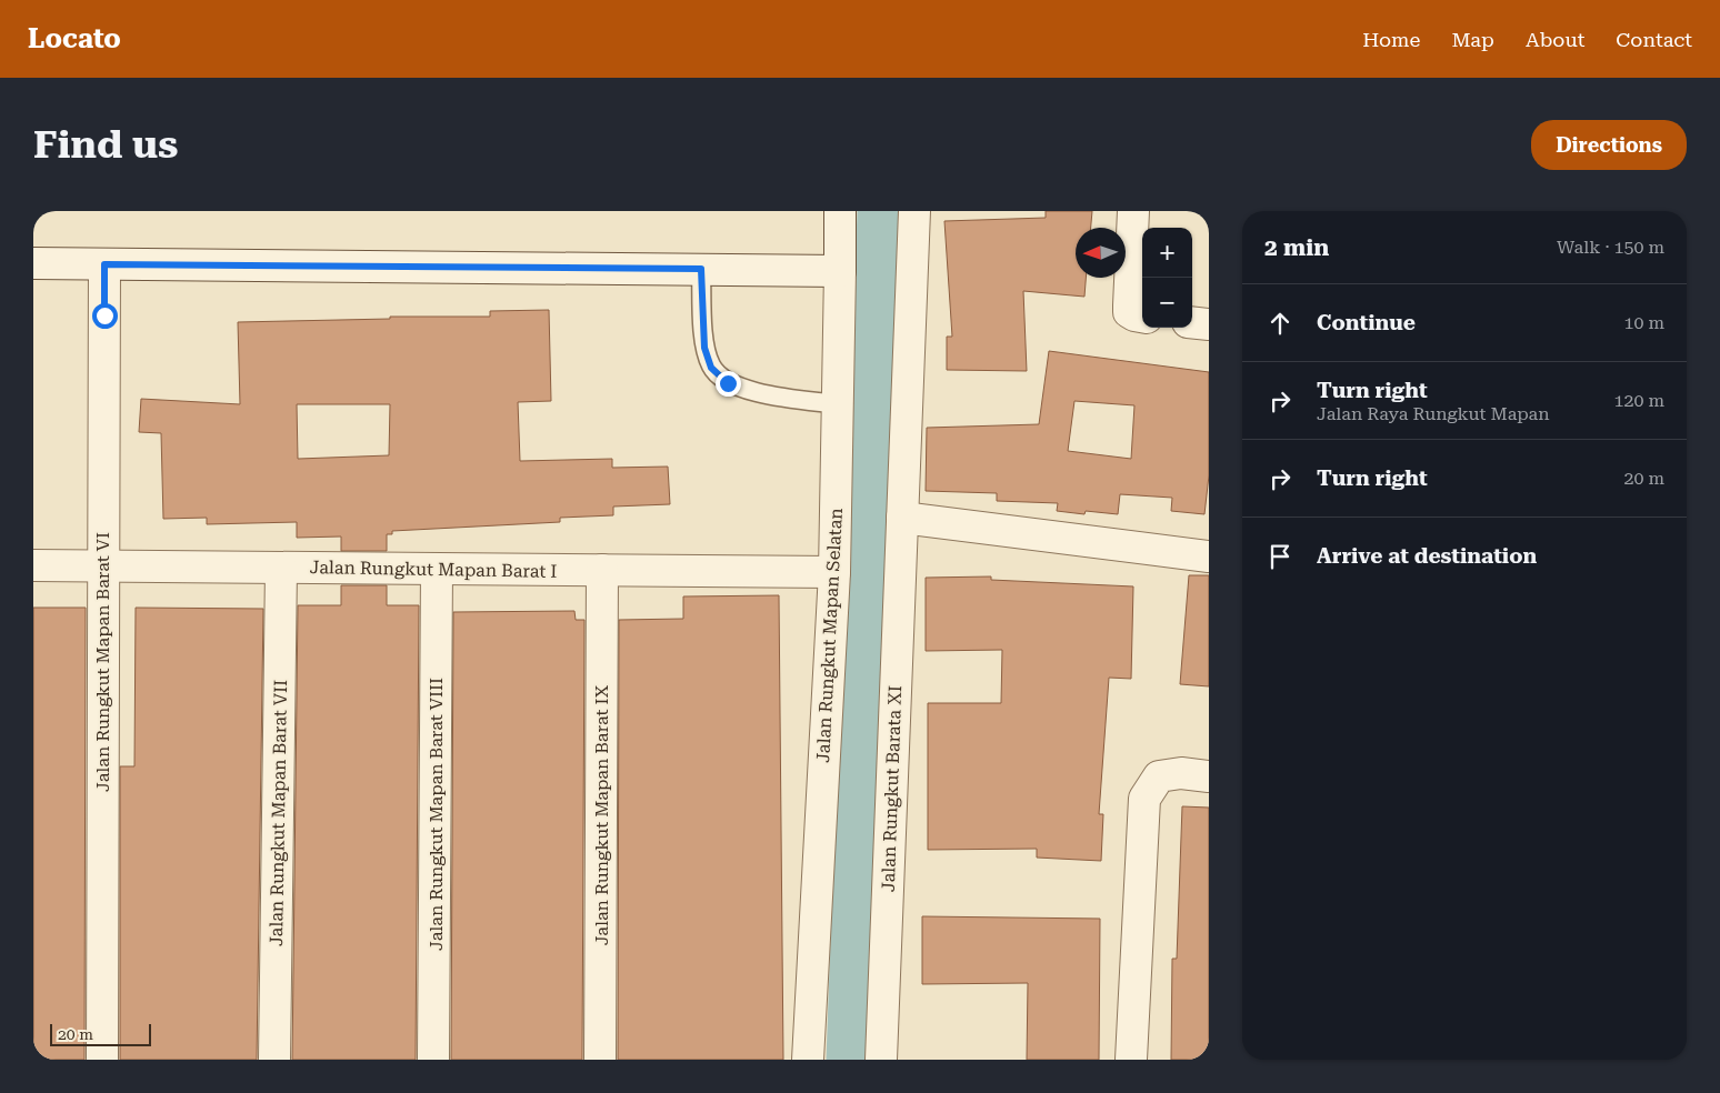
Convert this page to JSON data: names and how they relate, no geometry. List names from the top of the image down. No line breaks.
{"streets":{"street":["Jalan Rungkut Mapan Barat I","Jalan Rungkut Mapan Selatan","Jalan Rungkut Mapan Barat VI","Jalan Rungkut Barata XI","Jalan Rungkut Mapan Barat VII","Jalan Rungkut Mapan Barat VIII","Jalan Rungkut Mapan Barat IX"]},"crossings":[["Jalan Rungkut Mapan Barat I","Jalan Rungkut Mapan Selatan"],["Jalan Rungkut Mapan Barat I","Jalan Rungkut Mapan Barat VI"],["Jalan Rungkut Mapan Barat I","Jalan Rungkut Mapan Barat VII"],["Jalan Rungkut Mapan Barat I","Jalan Rungkut Mapan Barat VIII"],["Jalan Rungkut Mapan Barat I","Jalan Rungkut Mapan Barat IX"]],"scale_bar":"20 m","north":"left","page":{"header":"Locato","nav":["Home","Map","About","Contact"],"buttons":"Directions","title":"Find us","heading":["2 min","Walk · 150 m"],"map_buttons":["+","−"],"list":[["Continue","10 m"],["Turn right","Jalan Raya Rungkut Mapan","120 m"],["Turn right","20 m"],"Arrive at destination"],"scale":"20 m"}}
